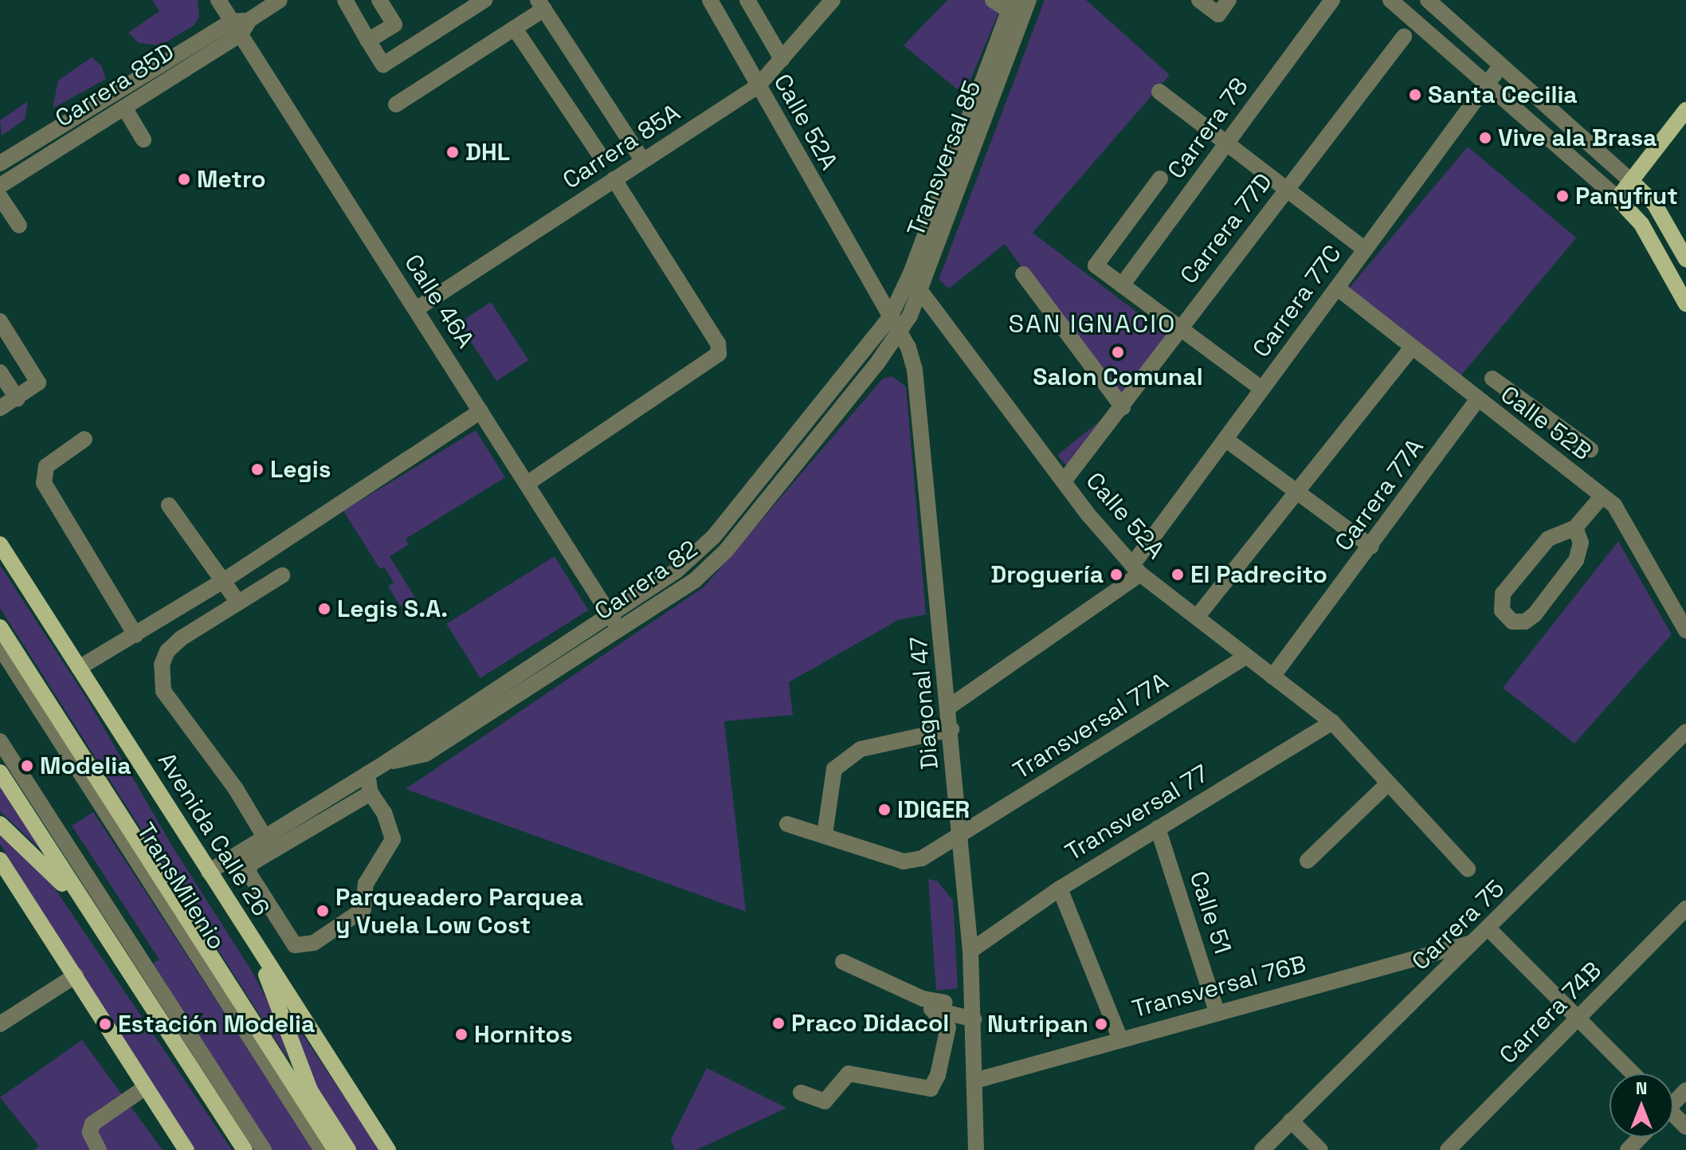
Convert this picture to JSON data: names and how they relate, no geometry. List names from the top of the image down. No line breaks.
{"streets":{"main road":["Avenida Calle 26"],"street":["Carrera 85D","Calle 52A","Carrera 78","Carrera 85A","Transversal 85","Carrera 77D","Calle 46A","Carrera 77C","Calle 52B","Carrera 77A","Carrera 82","Diagonal 47","Transversal 77A","Transversal 77","TransMilenio","Calle 51","Carrera 75","Transversal 76B","Carrera 74B"]},"crossings":[["Carrera 85D","Calle 46A"],["Calle 52A","Carrera 85A"],["Calle 52A","Transversal 85"],["Calle 52A","Carrera 77D"],["Calle 52A","Carrera 77C"],["Calle 52A","Carrera 77A"],["Calle 52A","Carrera 82"],["Calle 52A","Diagonal 47"],["Calle 52A","Transversal 77A"],["Calle 52A","Transversal 77"],["Carrera 85A","Calle 46A"],["Transversal 85","Carrera 82"],["Transversal 85","Diagonal 47"],["Calle 46A","Carrera 82"],["Carrera 77C","Calle 52B"],["Carrera 77C","Diagonal 47"],["Calle 52B","Carrera 77A"],["Carrera 82","Diagonal 47"],["Carrera 82","Avenida Calle 26"],["Diagonal 47","Transversal 77A"],["Diagonal 47","Transversal 77"],["Diagonal 47","Transversal 76B"],["Transversal 77","Calle 51"],["Calle 51","Transversal 76B"],["Carrera 75","Transversal 76B"]],"districts":["SAN IGNACIO"],"places":["Santa Cecilia","Vive ala Brasa","DHL","Metro","Panyfrut","Salon Comunal","Legis","Droguería","El Padrecito","Legis S.A.","Modelia","IDIGER","Parqueadero Parquea y Vuela Low Cost","Praco Didacol","Estación Modelia","Nutripan","Hornitos"],"north":"top"}
